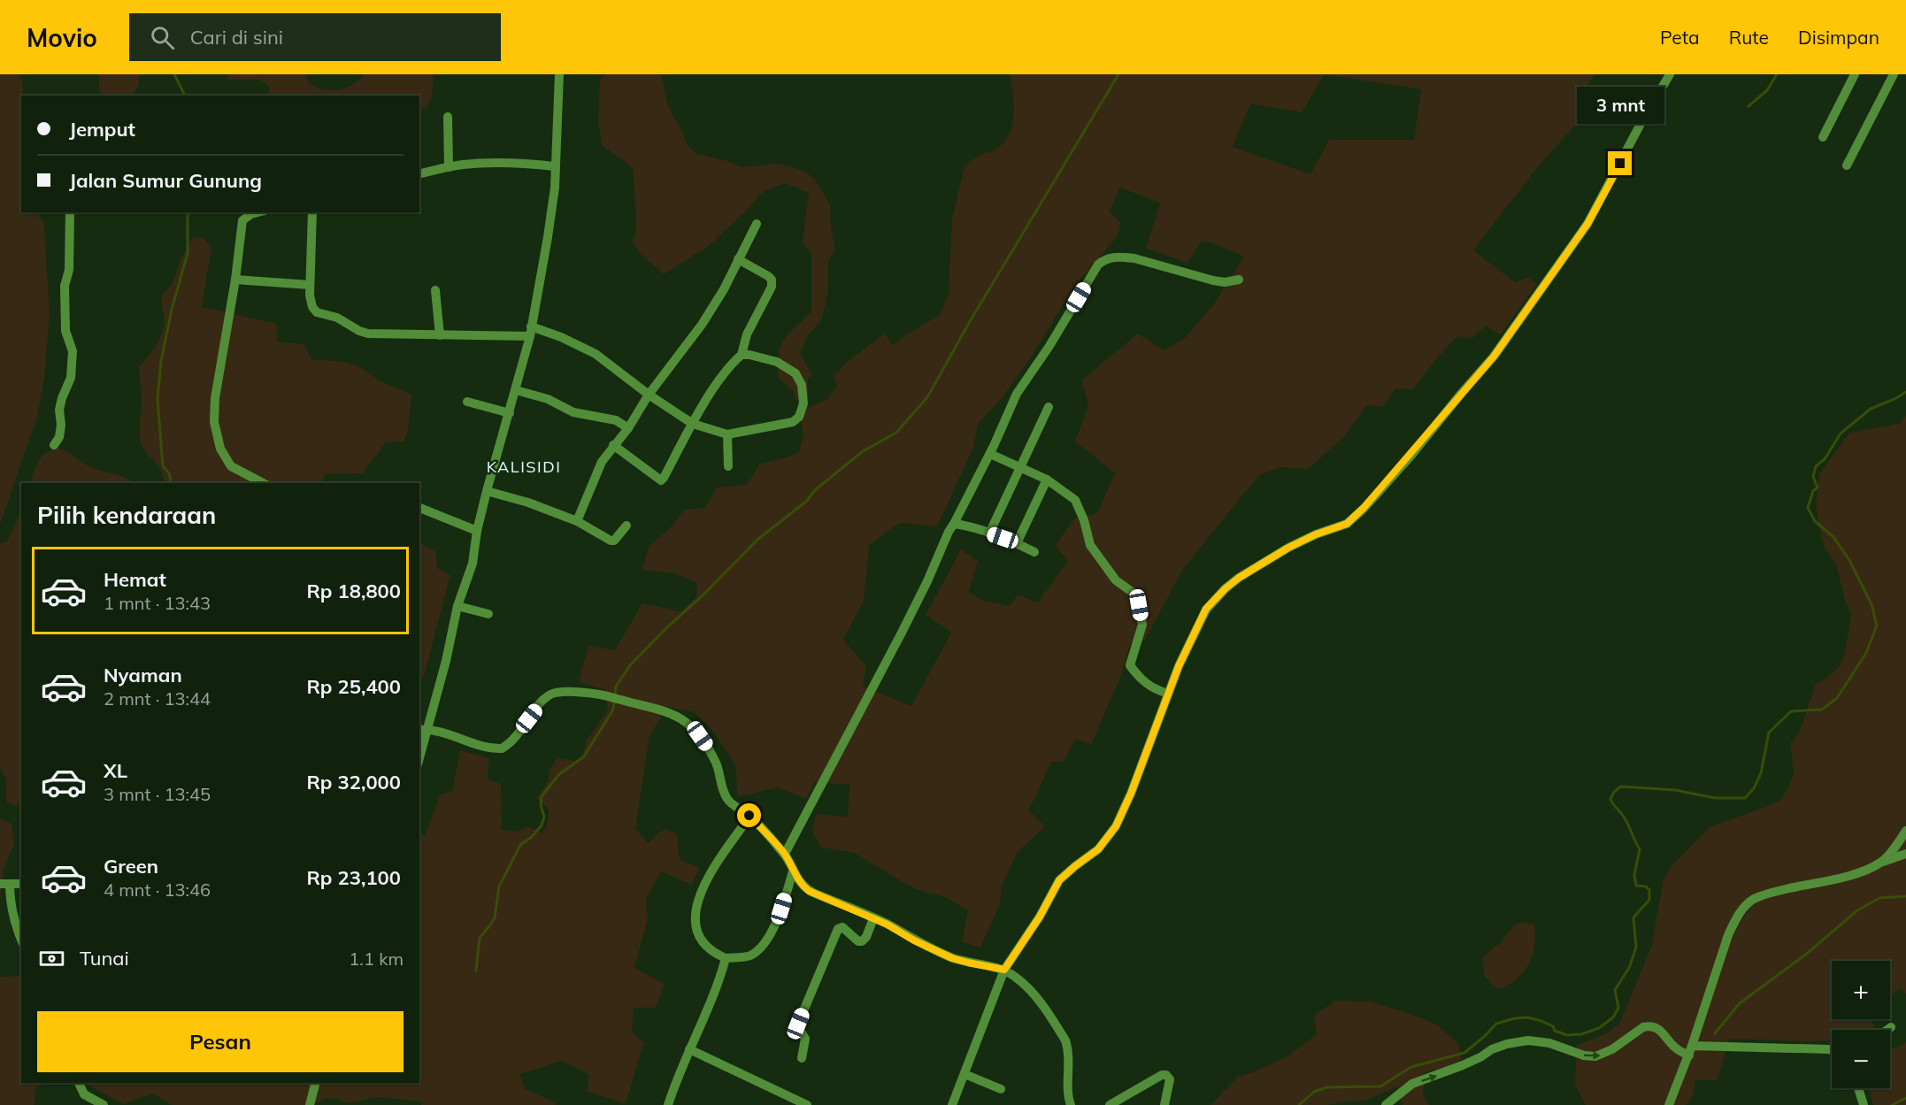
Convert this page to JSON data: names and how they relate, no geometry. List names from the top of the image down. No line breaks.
{"districts":["KALISIDI"],"page":{"header":"Movio","search":"Cari di sini","nav":["Peta","Rute","Disimpan"],"bubble":"3 mnt","banner":["Jemput","Jalan Sumur Gunung"],"heading":"Pilih kendaraan","list":[{"name":"Hemat","note":"1 mnt · 13:43","value":"Rp 18,800"},{"name":"Nyaman","note":"2 mnt · 13:44","value":"Rp 25,400"},{"name":"XL","note":"3 mnt · 13:45","value":"Rp 32,000"},{"name":"Green","note":"4 mnt · 13:46","value":"Rp 23,100"}],"pay":["Tunai","1.1 km"],"map_buttons":["+","−"],"buttons":"Pesan"}}
